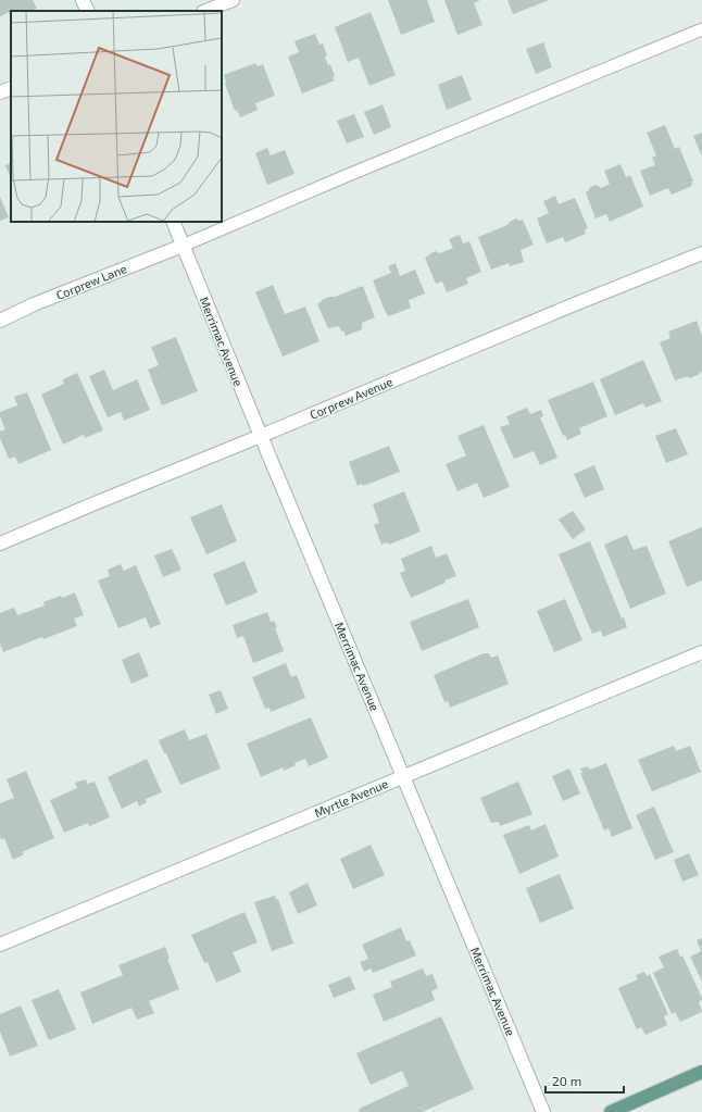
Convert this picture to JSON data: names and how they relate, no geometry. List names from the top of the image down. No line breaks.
{"streets":{"street":["Corprew Lane","Merrimac Avenue","Corprew Avenue","Myrtle Avenue"]},"crossings":[["Corprew Lane","Merrimac Avenue"],["Merrimac Avenue","Corprew Avenue"],["Merrimac Avenue","Myrtle Avenue"]],"scale_bar":"20 m"}
